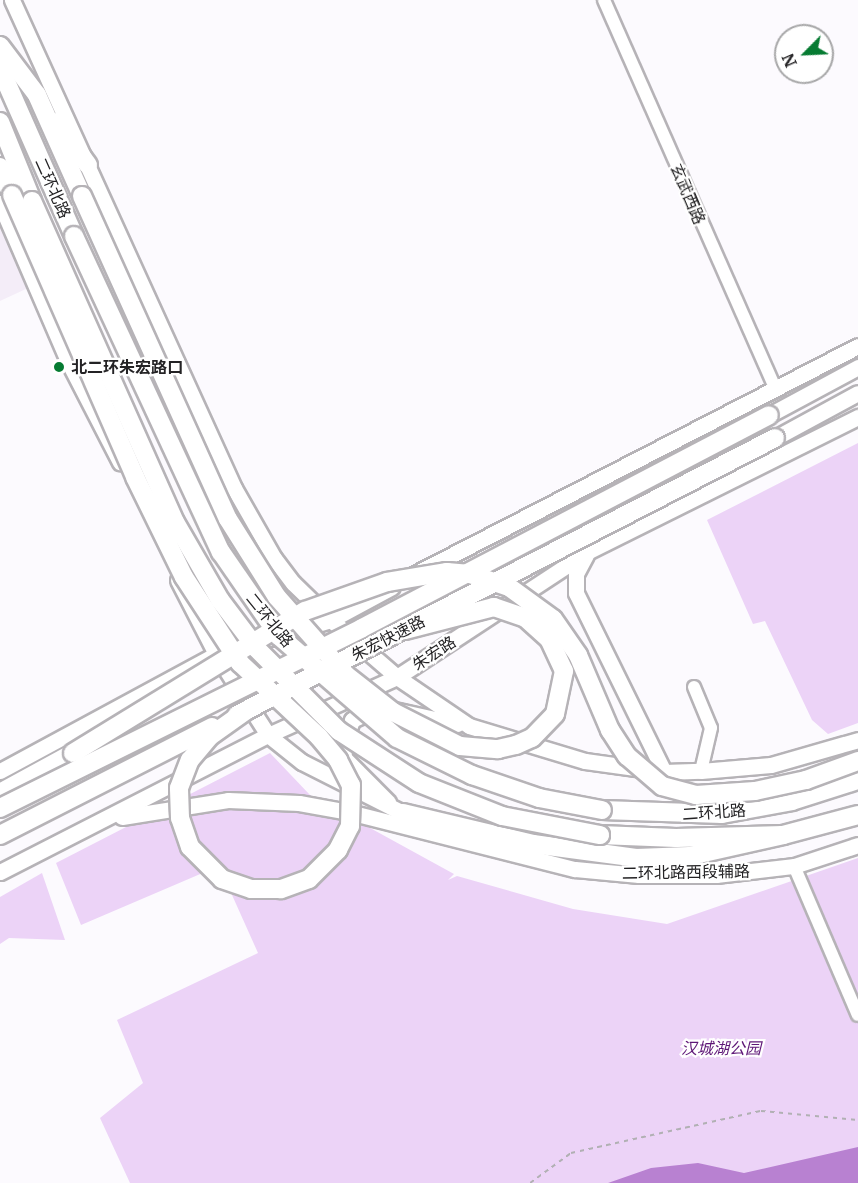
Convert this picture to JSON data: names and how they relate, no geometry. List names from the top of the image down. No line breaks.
{"streets":{"highway":["二环北路","朱宏快速路"],"main road":["朱宏路","二环北路西段辅路"],"street":["玄武西路"]},"crossings":[["朱宏路","二环北路西段辅路"]],"parks":["汉城湖公园"],"places":["北二环朱宏路口"],"north":"bottom left"}
